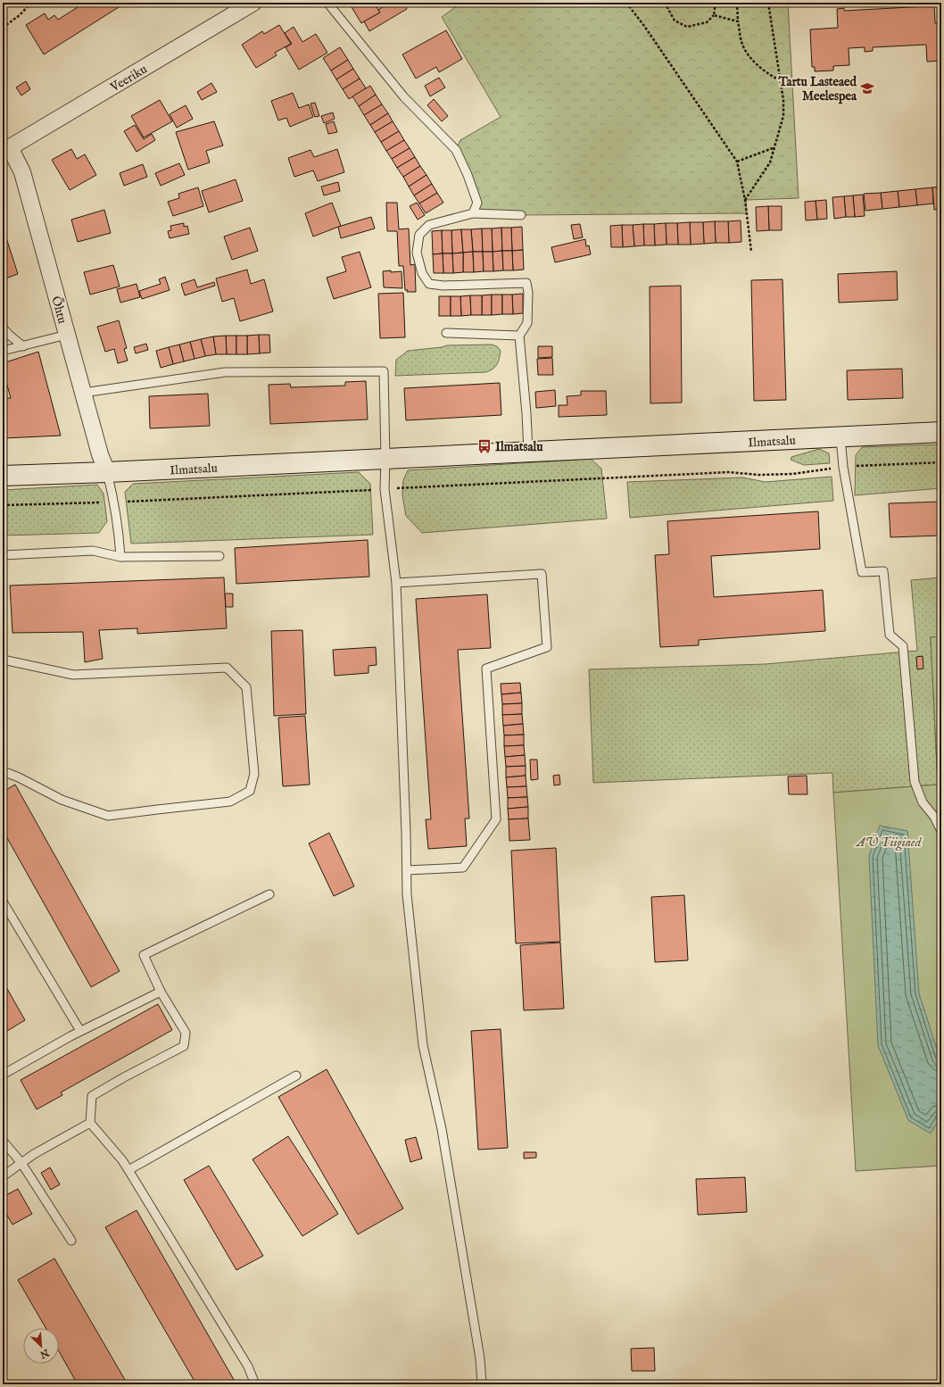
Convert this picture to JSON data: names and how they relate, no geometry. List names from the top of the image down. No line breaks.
{"streets":{"street":["Veeriku","Õhtu","Ilmatsalu"]},"crossings":[["Veeriku","Õhtu"],["Õhtu","Ilmatsalu"]],"parks":["AÜ Tiigiaed"],"places":{"school or university":["Tartu Lasteaed Meelespea"],"bus stop":["Ilmatsalu"]},"north":"bottom right"}
